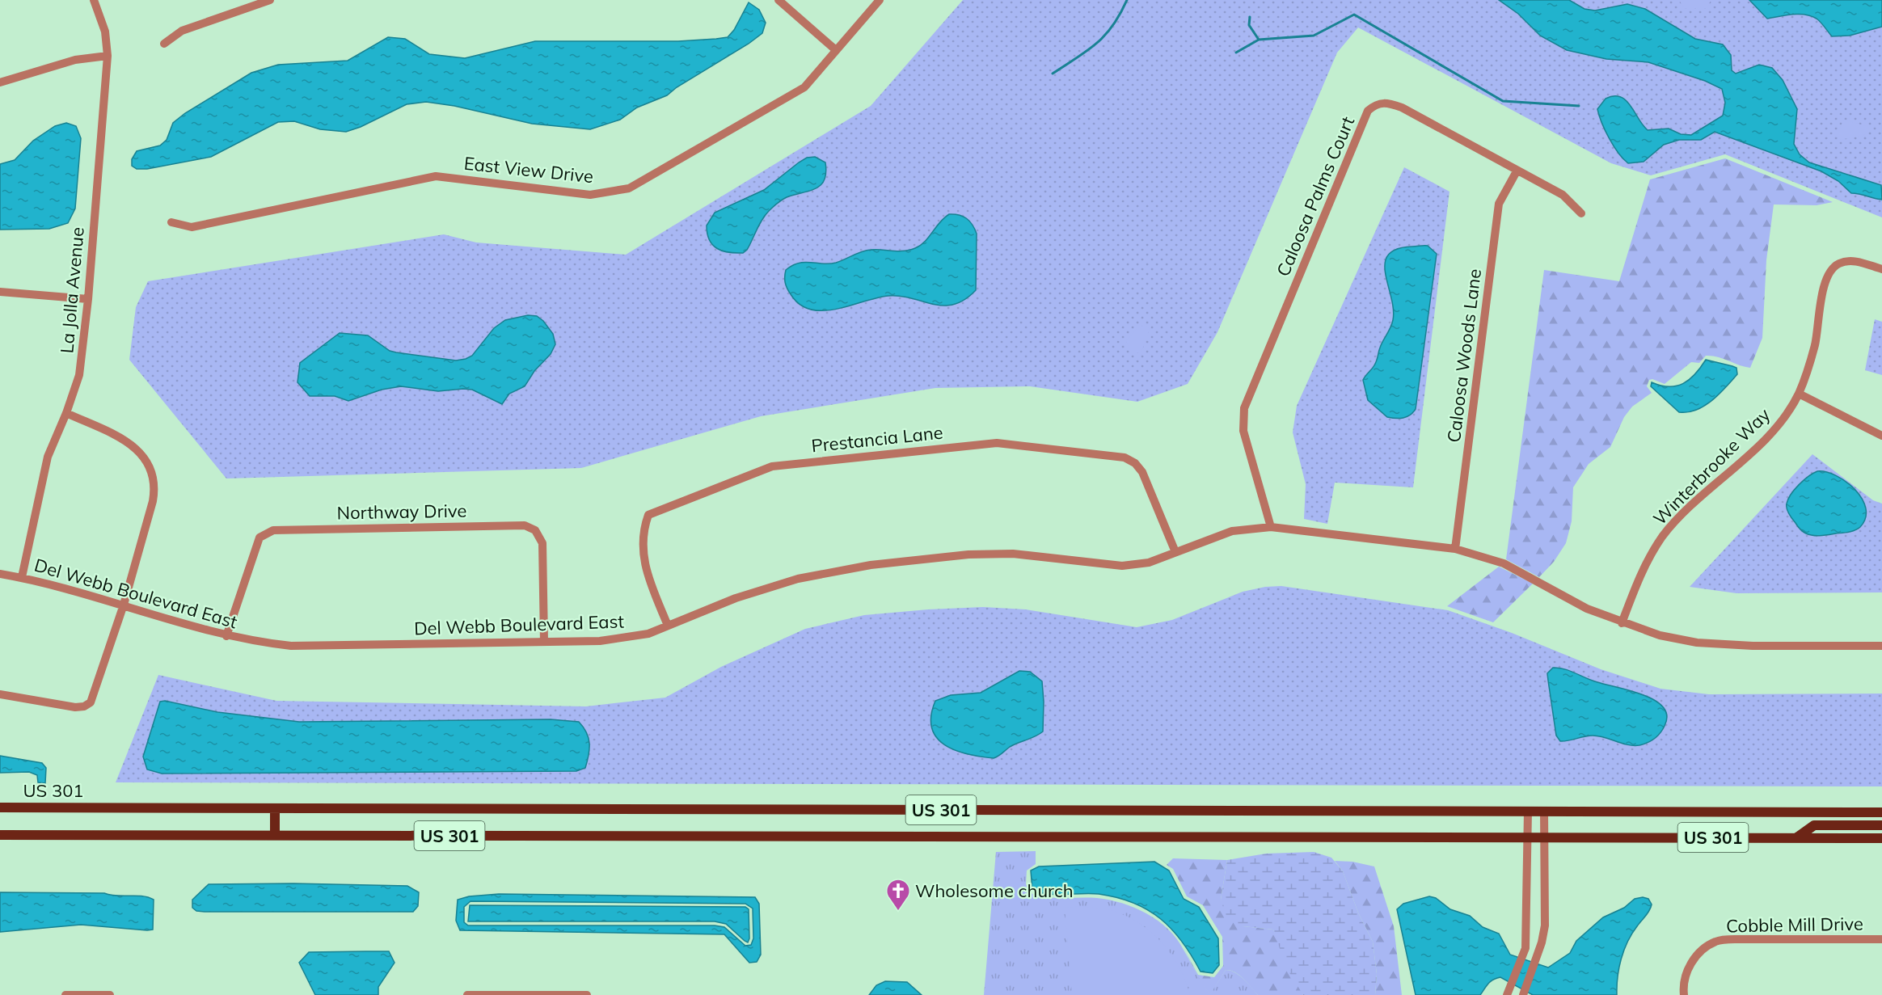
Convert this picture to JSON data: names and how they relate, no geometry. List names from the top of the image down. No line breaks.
{"streets":{"main road":["US 301"],"street":["East View Drive","Caloosa Palms Court","La Jolla Avenue","Caloosa Woods Lane","Prestancia Lane","Winterbrooke Way","Northway Drive","Del Webb Boulevard East","Cobble Mill Drive"]},"crossings":[["Caloosa Palms Court","Caloosa Woods Lane"],["Caloosa Palms Court","Del Webb Boulevard East"],["La Jolla Avenue","Del Webb Boulevard East"],["Caloosa Woods Lane","Del Webb Boulevard East"],["Prestancia Lane","Del Webb Boulevard East"],["Winterbrooke Way","Del Webb Boulevard East"],["Northway Drive","Del Webb Boulevard East"]],"places":{"church":["Wholesome church"]}}
